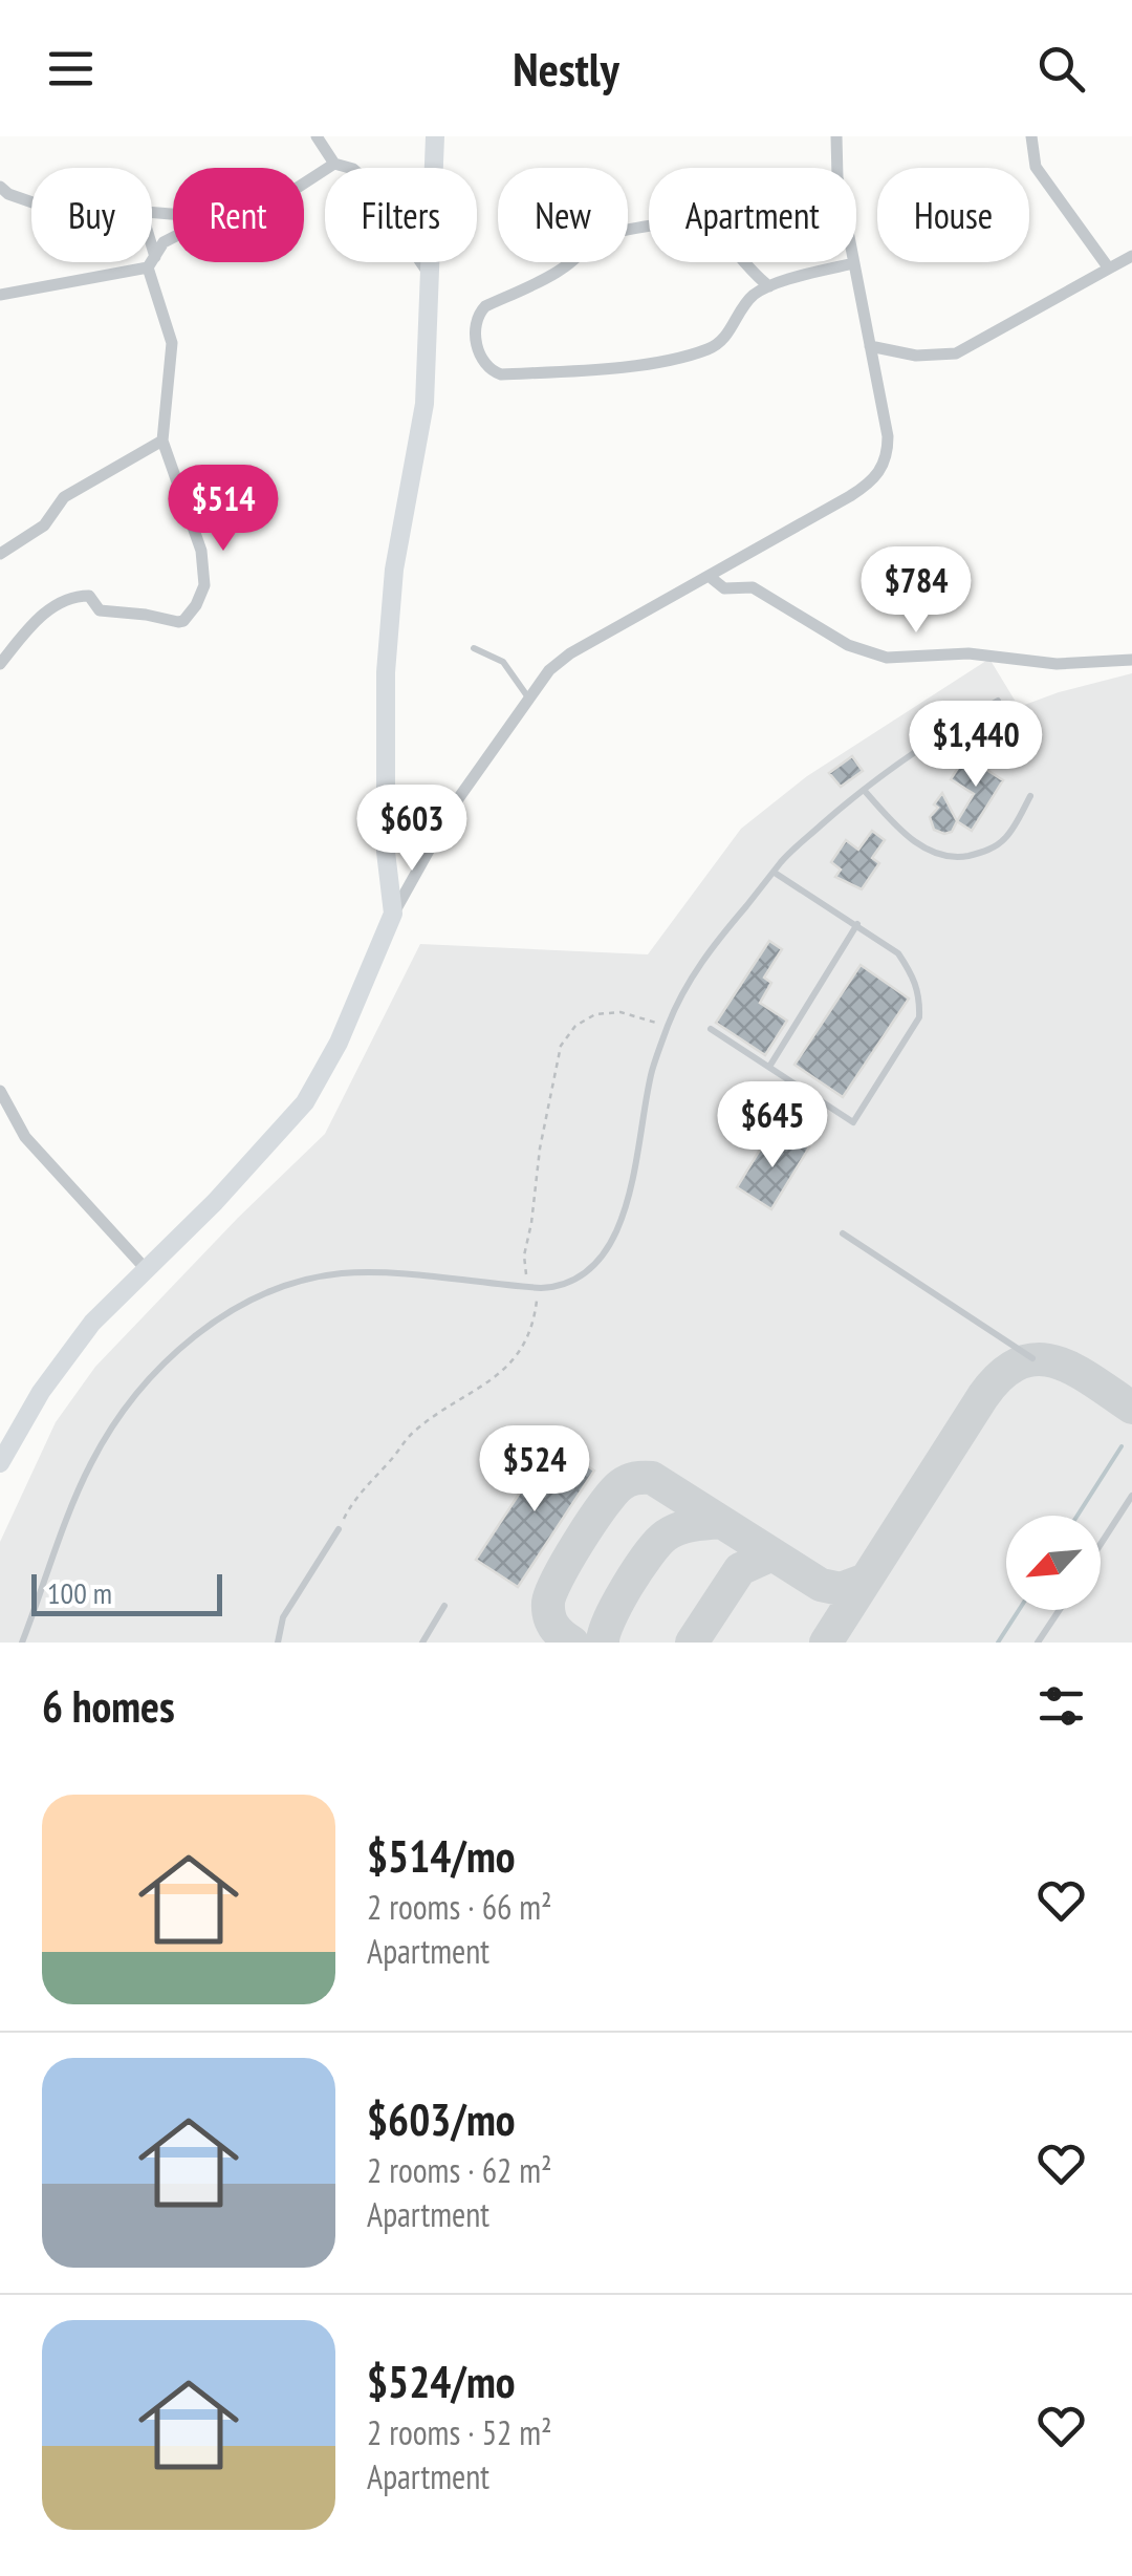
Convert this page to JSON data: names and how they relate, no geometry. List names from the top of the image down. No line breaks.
{"scale_bar":"100 m","north":"bottom left","page":{"header":"Nestly","chip":["Buy","Rent","Filters","New","Apartment","House"],"price":["$514","$784","$1,440","$603","$645","$524"],"scale":"100 m","heading":"6 homes","list":[{"name":"$514/mo","note":"2 rooms · 66 m² · Apartment"},{"name":"$603/mo","note":"2 rooms · 62 m² · Apartment"},{"name":"$524/mo","note":"2 rooms · 52 m² · Apartment"}]}}
